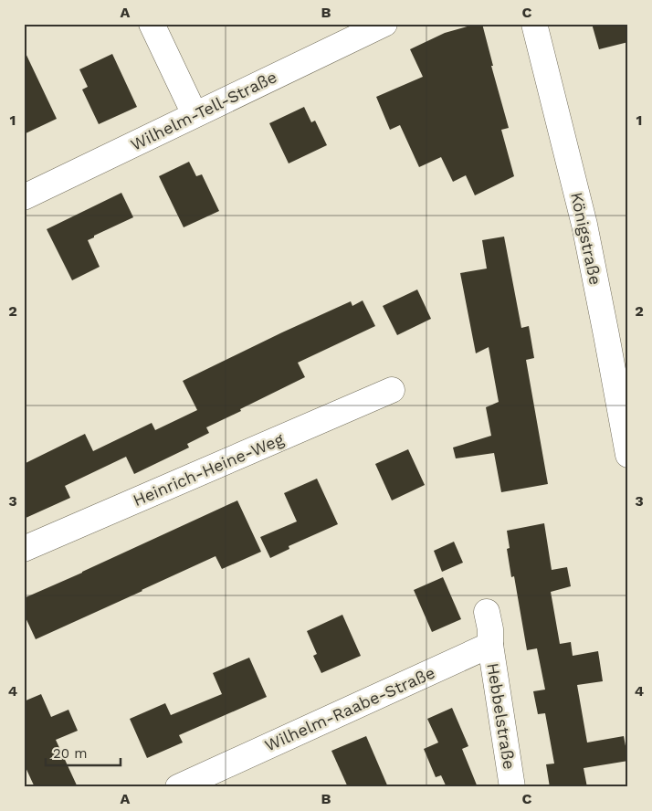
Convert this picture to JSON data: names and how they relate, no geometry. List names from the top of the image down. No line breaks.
{"streets":{"street":["Wilhelm-Tell-Straße","Königstraße","Heinrich-Heine-Weg","Wilhelm-Raabe-Straße","Hebbelstraße"]},"crossings":[["Wilhelm-Raabe-Straße","Hebbelstraße"]],"scale_bar":"20 m","grid":{"columns":["A","B","C"],"rows":["1","2","3","4"]}}
